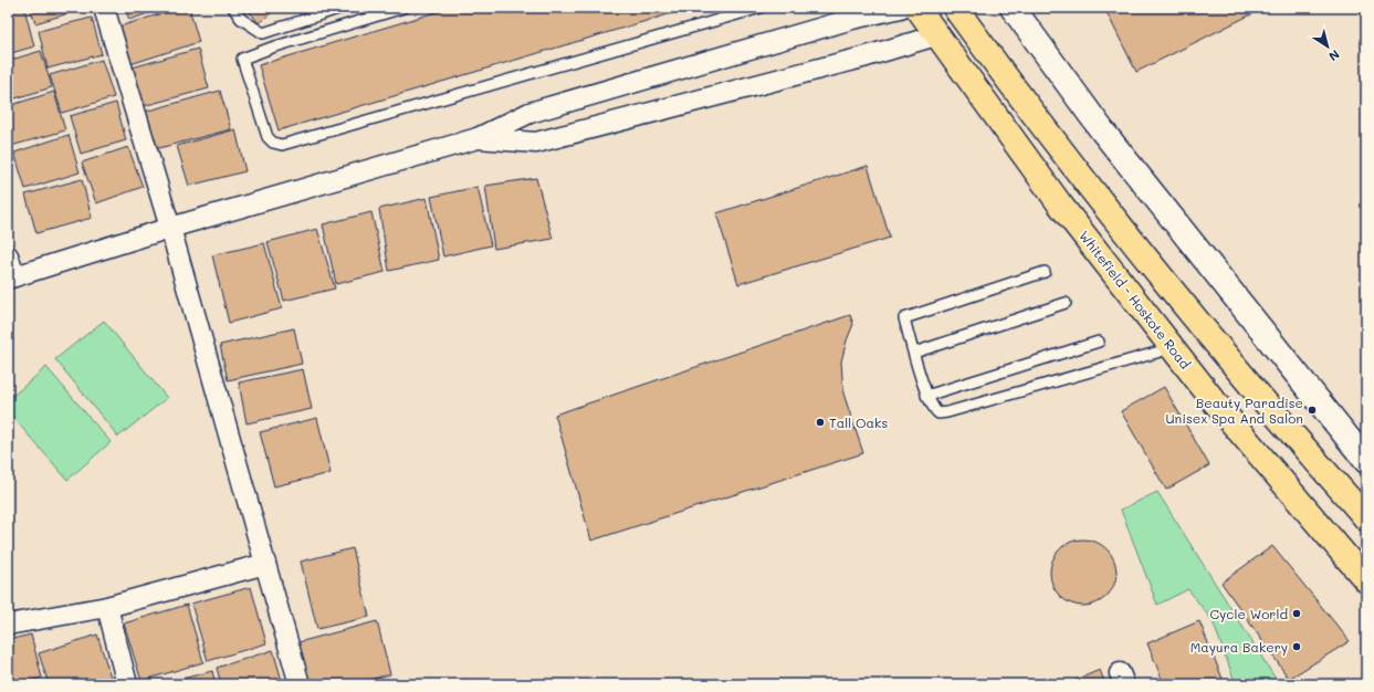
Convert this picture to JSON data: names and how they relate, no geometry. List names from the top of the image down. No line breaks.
{"streets":{"main road":["Whitefield - Hoskote Road"]},"places":["Beauty Paradise Unisex Spa And Salon","Tall Oaks","Cycle World","Mayura Bakery"],"north":"bottom right"}
